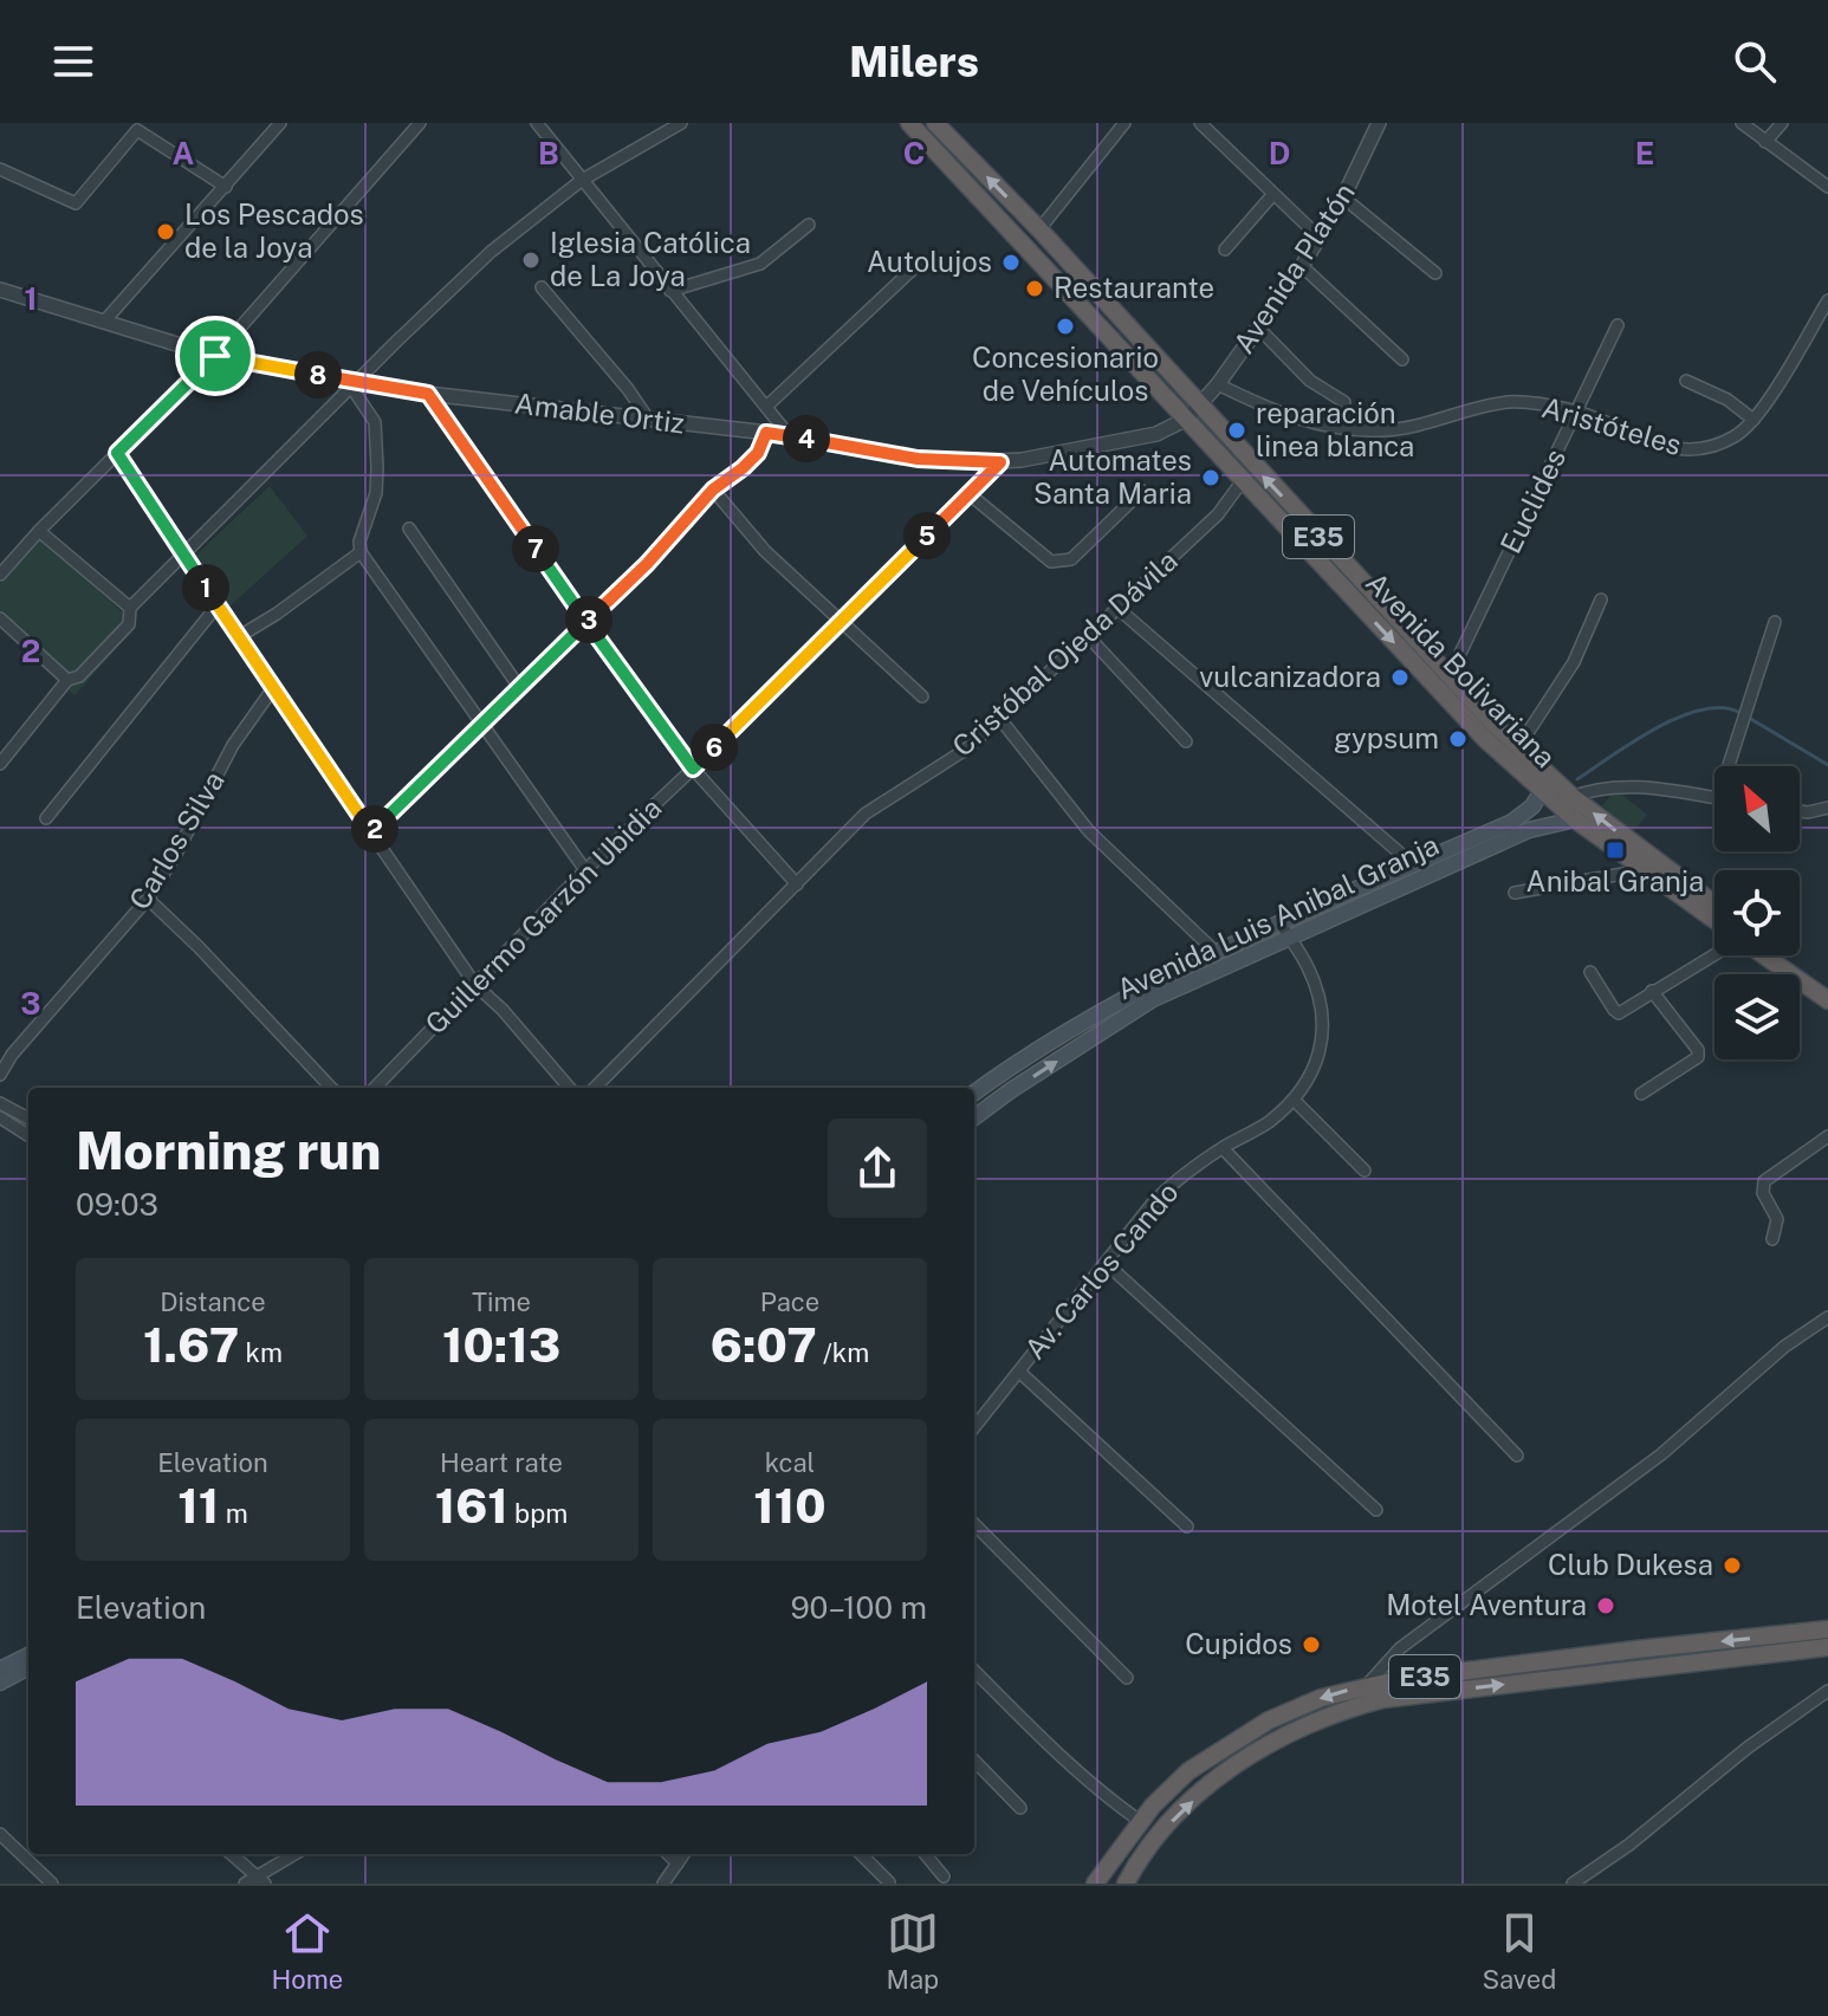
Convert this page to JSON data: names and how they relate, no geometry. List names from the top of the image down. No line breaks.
{"streets":{"highway":["E35","Avenida Bolivariana"],"main road":["Avenida Luis Anibal Granja"],"street":["Avenida Platón","Amable Ortiz","Aristóteles","Euclides","Cristóbal Ojeda Dávila","Carlos Silva","Guillermo Garzón Ubidia","Av. Carlos Cando"]},"crossings":[["Avenida Platón","Amable Ortiz"],["Avenida Platón","Aristóteles"],["Avenida Platón","Avenida Bolivariana"],["Amable Ortiz","Avenida Bolivariana"],["Amable Ortiz","Guillermo Garzón Ubidia"],["Aristóteles","Euclides"],["Euclides","Avenida Bolivariana"],["Cristóbal Ojeda Dávila","Avenida Bolivariana"],["Avenida Bolivariana","Avenida Luis Anibal Granja"],["Avenida Luis Anibal Granja","Av. Carlos Cando"]],"places":{"other":["Los Pescados de la Joya","Iglesia Católica de La Joya","Autolujos","Restaurante","Concesionario de Vehículos","reparación linea blanca","Automates Santa Maria","vulcanizadora","gypsum","Club Dukesa","Motel Aventura","Cupidos"],"transit":["Anibal Granja"]},"north":"top left","page":{"header":"Milers","pins":["8","4","5","7","1","3","6","2"],"heading":["Morning run","09:03"],"stats":[["Distance","1.67 km"],["Time","10:13"],["Pace","6:07 /km"],["Elevation","11 m"],["Heart rate","161 bpm"],["kcal","110"]],"chart":["Elevation","90–100 m"],"tabs":["Home","Map","Saved"]},"grid":{"columns":["A","B","C","D","E"],"rows":["1","2","3"]}}
